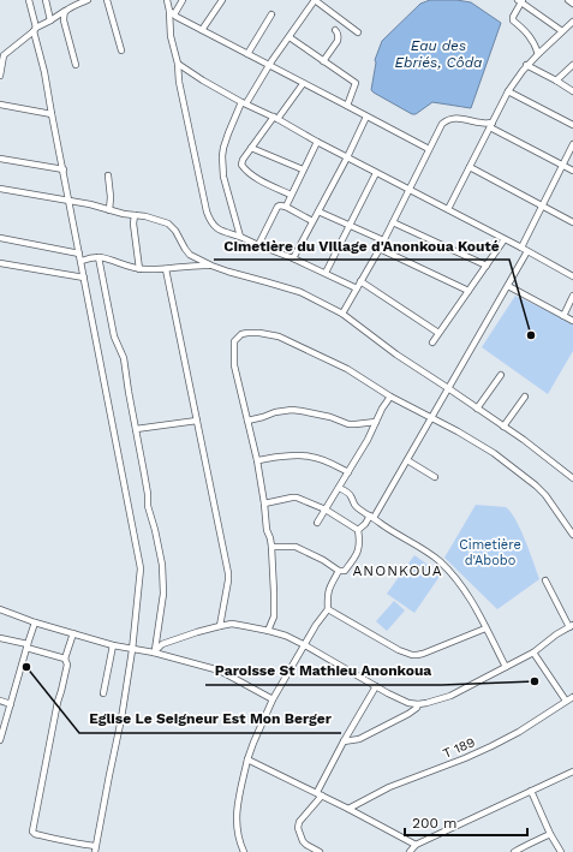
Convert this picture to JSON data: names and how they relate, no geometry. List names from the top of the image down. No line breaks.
{"streets":{"street":["T 189"]},"districts":["ANONKOUA"],"water":["Eau des Ebriés, Côda"],"parks":["Cimetière d'Abobo"],"places":["Cimetière du Village d'Anonkoua Kouté","Eglise Le Seigneur Est Mon Berger","Paroisse St Mathieu Anonkoua"],"scale_bar":"200 m"}
